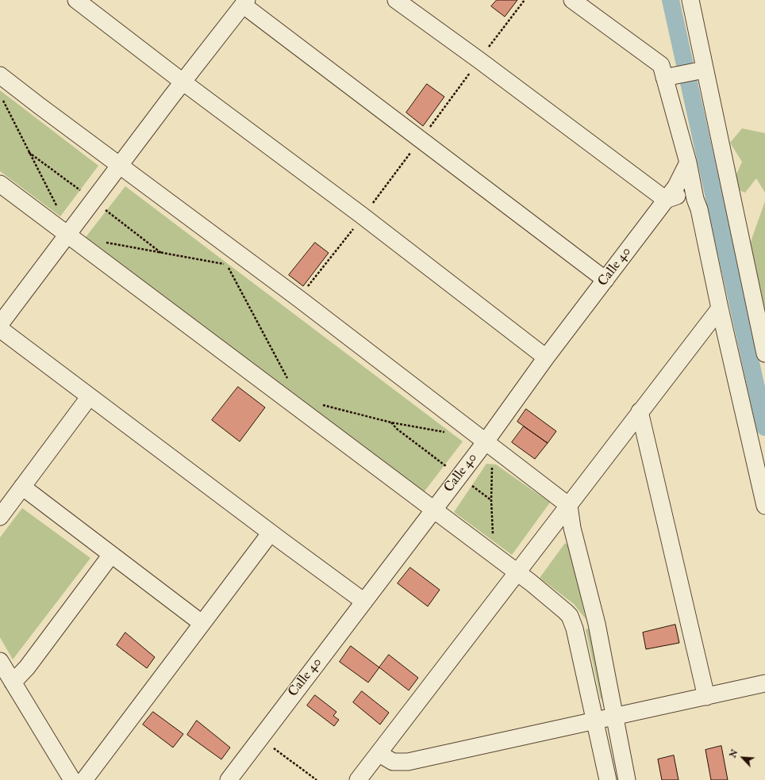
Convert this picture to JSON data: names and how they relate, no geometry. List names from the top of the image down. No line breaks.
{"streets":{"street":["Calle 40"]},"north":"top left"}
